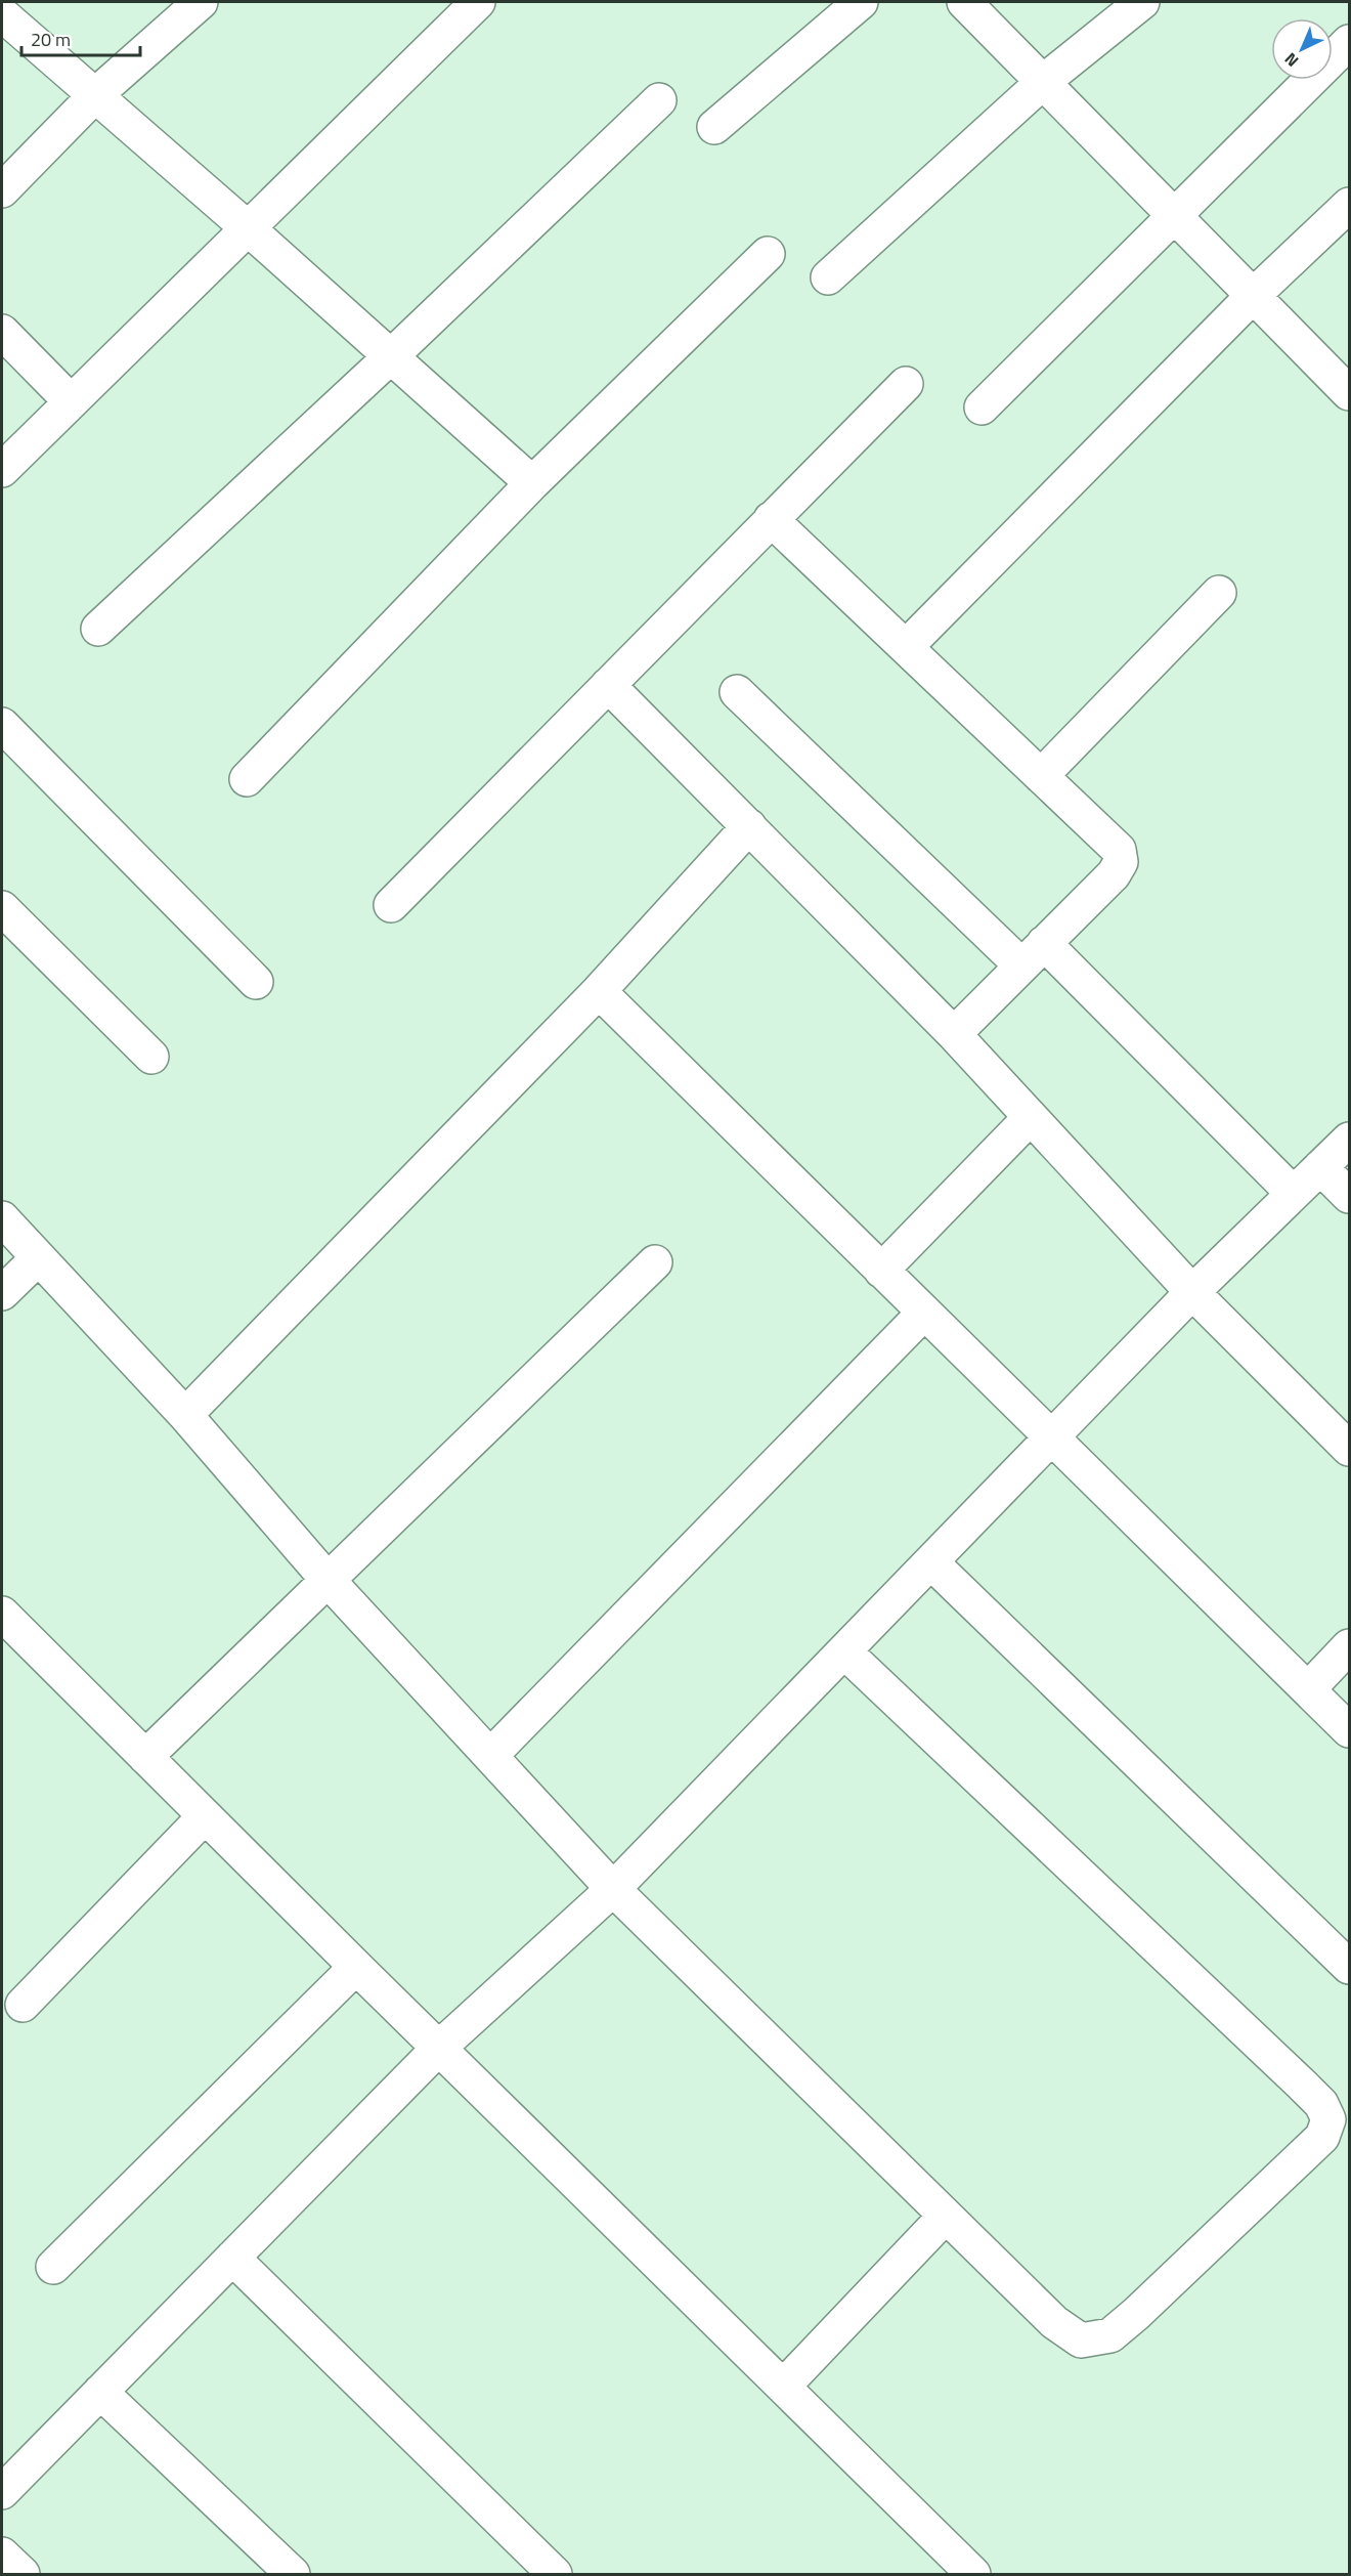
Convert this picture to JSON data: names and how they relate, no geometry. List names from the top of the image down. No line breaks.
{"scale_bar":"20 m","north":"bottom left"}
